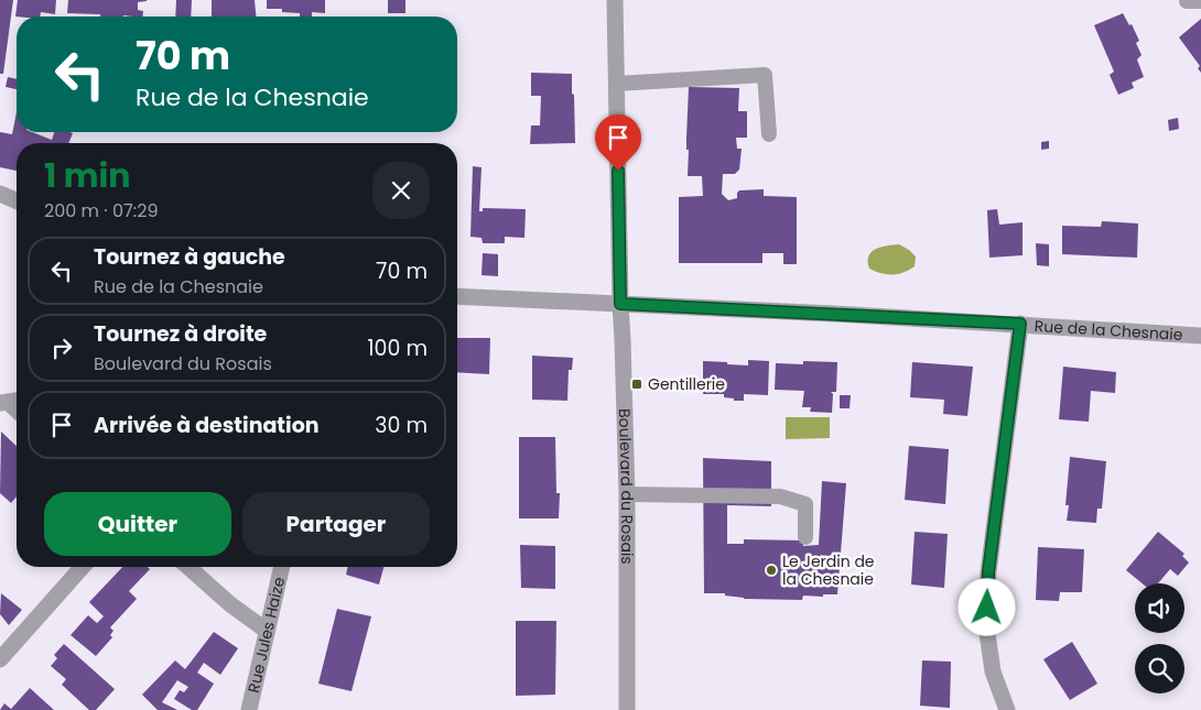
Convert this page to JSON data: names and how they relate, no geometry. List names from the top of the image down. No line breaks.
{"streets":{"street":["Rue de la Chesnaie","Boulevard du Rosais","Rue Jules Haize"]},"crossings":[["Rue de la Chesnaie","Boulevard du Rosais"]],"places":{"transit":["Gentillerie"],"other":["Le Jerdin de la Chesnaie"]},"page":{"turn":["70 m","Rue de la Chesnaie"],"heading":["1 min","200 m · 07:29"],"list":[{"name":"Tournez à gauche","note":"Rue de la Chesnaie","value":"70 m"},{"name":"Tournez à droite","note":"Boulevard du Rosais","value":"100 m"},{"name":"Arrivée à destination","value":"30 m"}],"buttons":["Quitter","Partager"]}}
